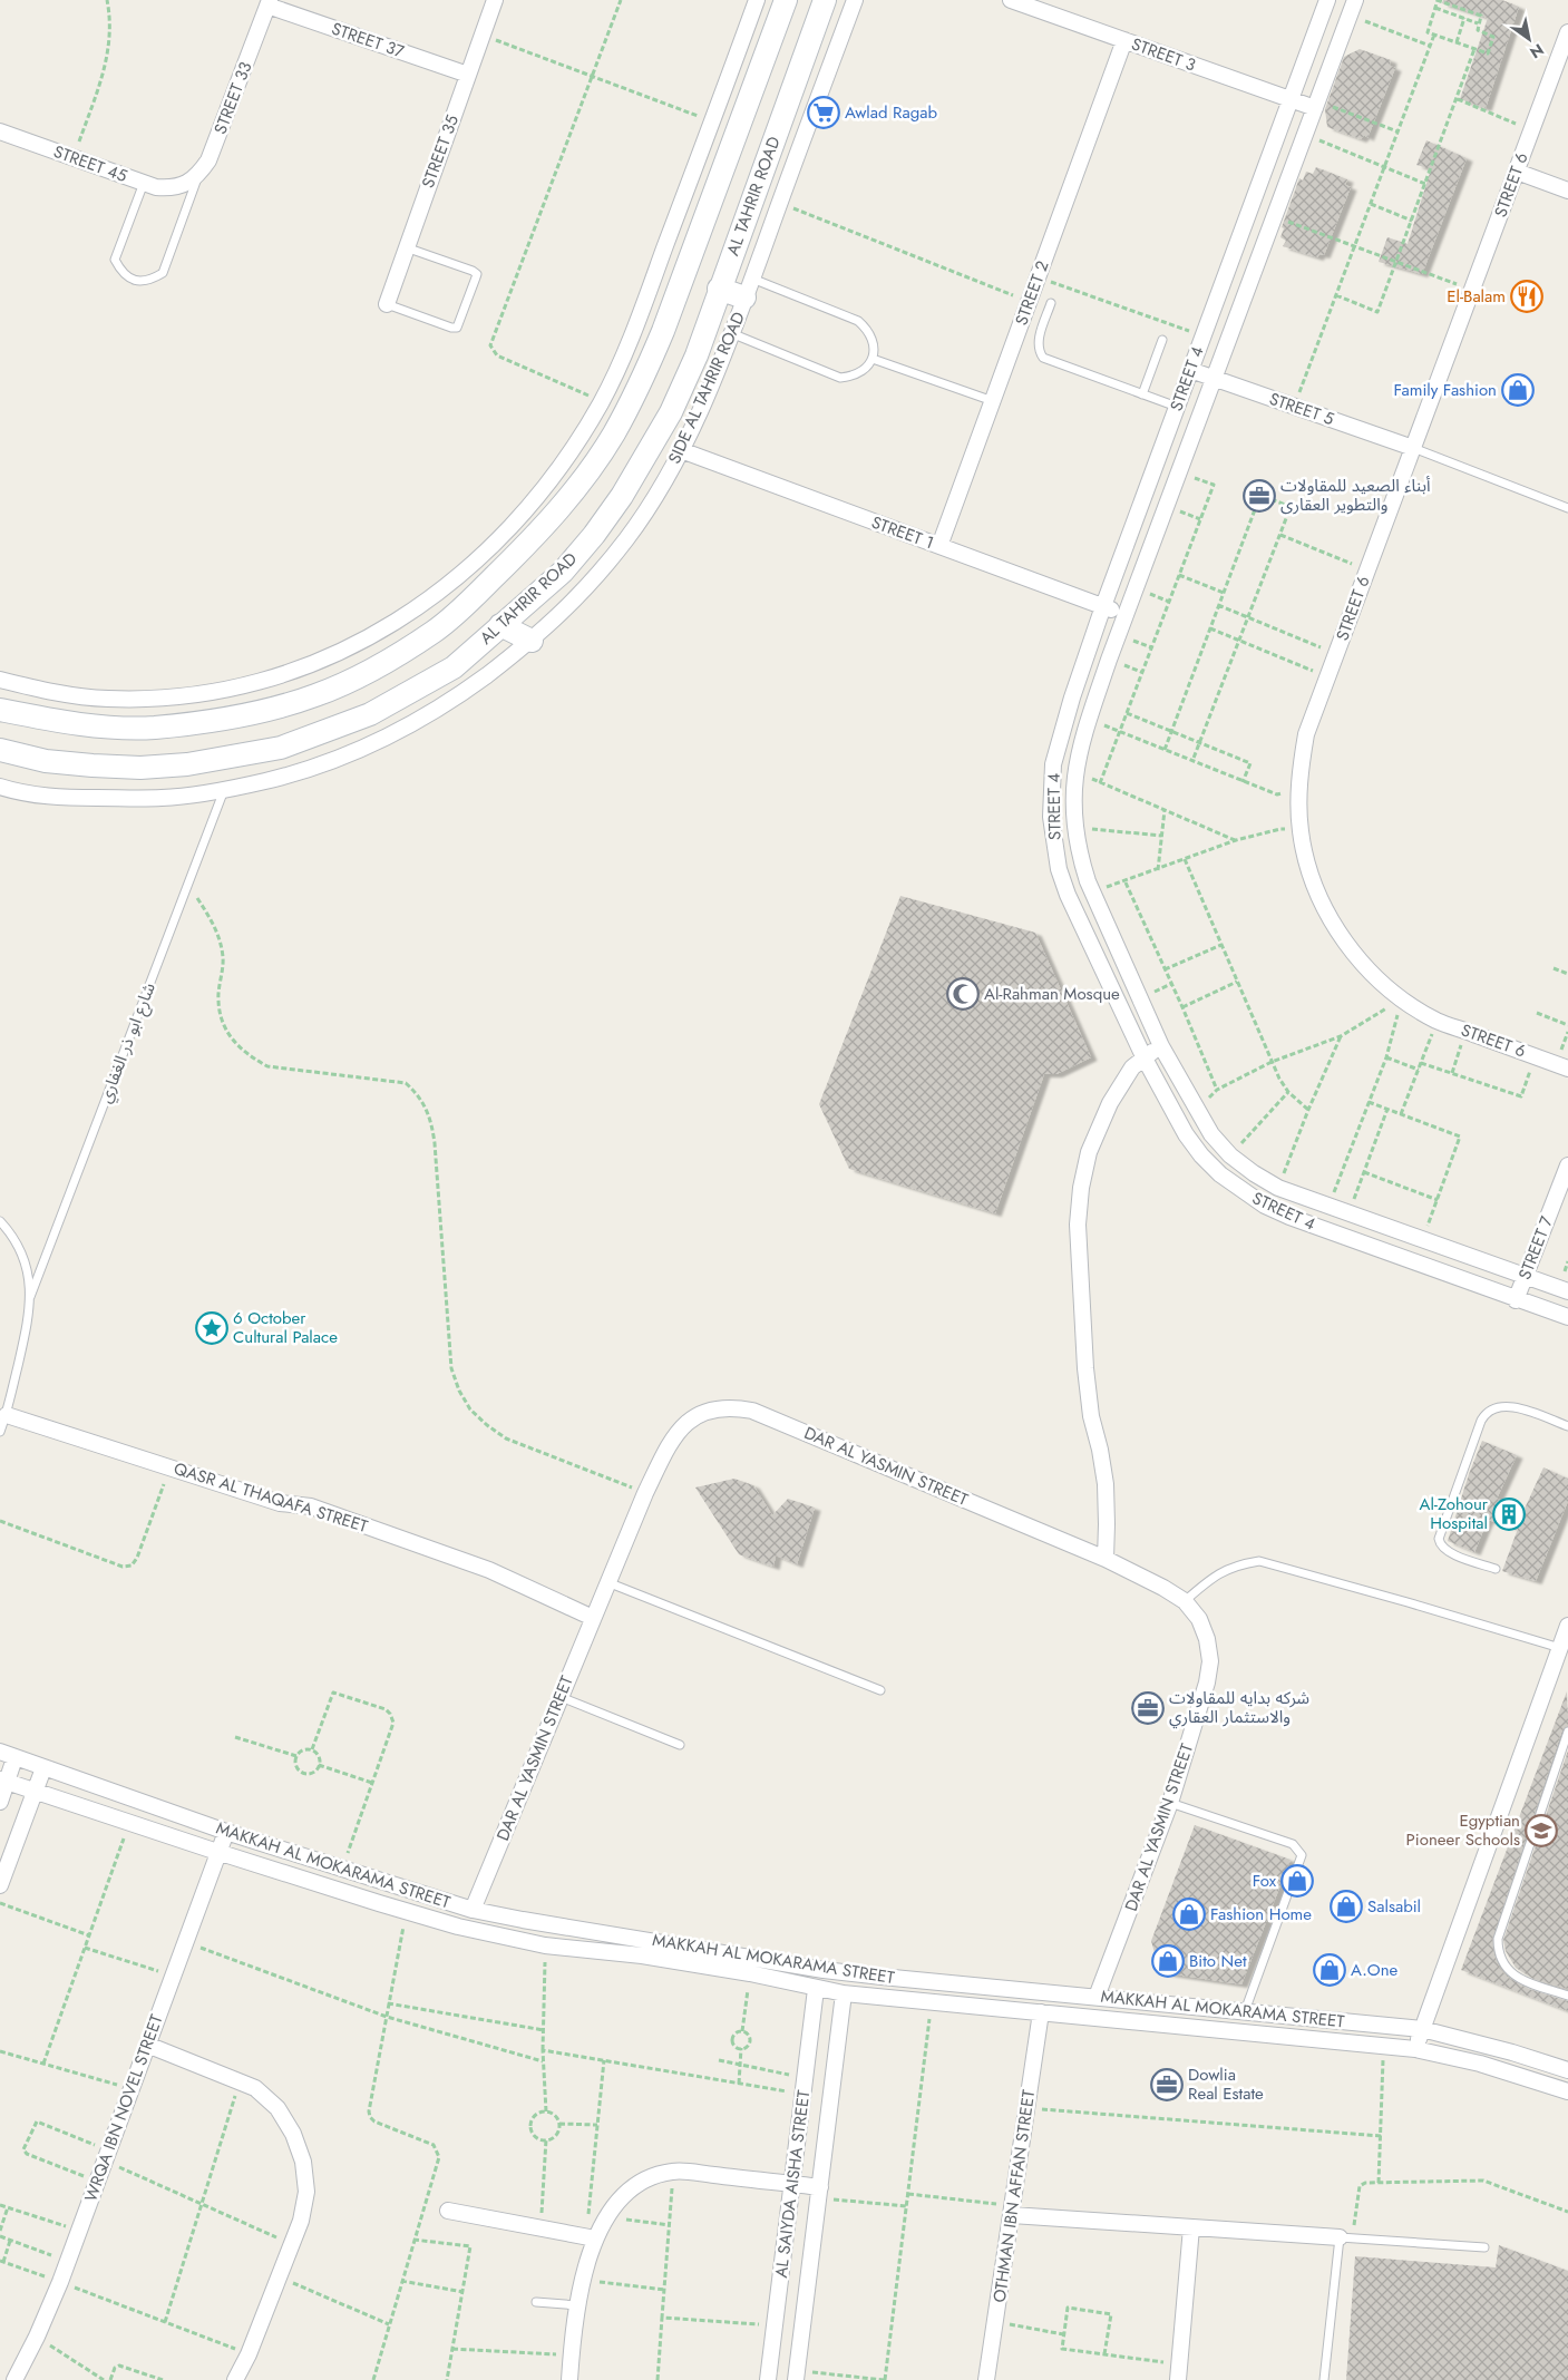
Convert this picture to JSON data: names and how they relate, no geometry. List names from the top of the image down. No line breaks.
{"streets":{"street":["STREET 37","STREET 3","STREET 33","STREET 35","STREET 45","STREET 6","AL TAHRIR ROAD","STREET 2","STREET 4","SIDE AL TAHRIR ROAD","STREET 5","STREET 1","STREET 7","DAR AL YASMIN STREET","QASR AL THAQAFA STREET","MAKKAH AL MOKARAMA STREET","WRQA IBN NOVEL STREET","AL SAIYDA AISHA STREET","OTHMAN IBN AFFAN STREET"],"lane":["شارع ابو ذر الغفاري"]},"crossings":[["STREET 37","STREET 33"],["STREET 37","STREET 35"],["STREET 3","STREET 2"],["STREET 3","STREET 4"],["STREET 33","STREET 45"],["STREET 6","STREET 5"],["STREET 2","STREET 1"],["STREET 4","STREET 5"],["STREET 4","STREET 1"],["STREET 4","STREET 7"],["SIDE AL TAHRIR ROAD","STREET 1"],["SIDE AL TAHRIR ROAD","شارع ابو ذر الغفاري"],["DAR AL YASMIN STREET","QASR AL THAQAFA STREET"],["DAR AL YASMIN STREET","MAKKAH AL MOKARAMA STREET"],["MAKKAH AL MOKARAMA STREET","WRQA IBN NOVEL STREET"],["MAKKAH AL MOKARAMA STREET","AL SAIYDA AISHA STREET"],["MAKKAH AL MOKARAMA STREET","OTHMAN IBN AFFAN STREET"]],"places":{"supermarket":["Awlad Ragab"],"restaurant":["El-Balam"],"shop":["Family Fashion","Fox","Salsabil","Fashion Home","Bito Net","A.One"],"office":["أبناء الصعيد للمقاولات والتطوير العقارى","شركه بدايه للمقاولات والاستثمار العقاري","Dowlia Real Estate"],"mosque":["Al-Rahman Mosque"],"place":["6 October Cultural Palace"],"building":["Al-Zohour Hospital"],"school or university":["Egyptian Pioneer Schools"]},"north":"bottom right"}
